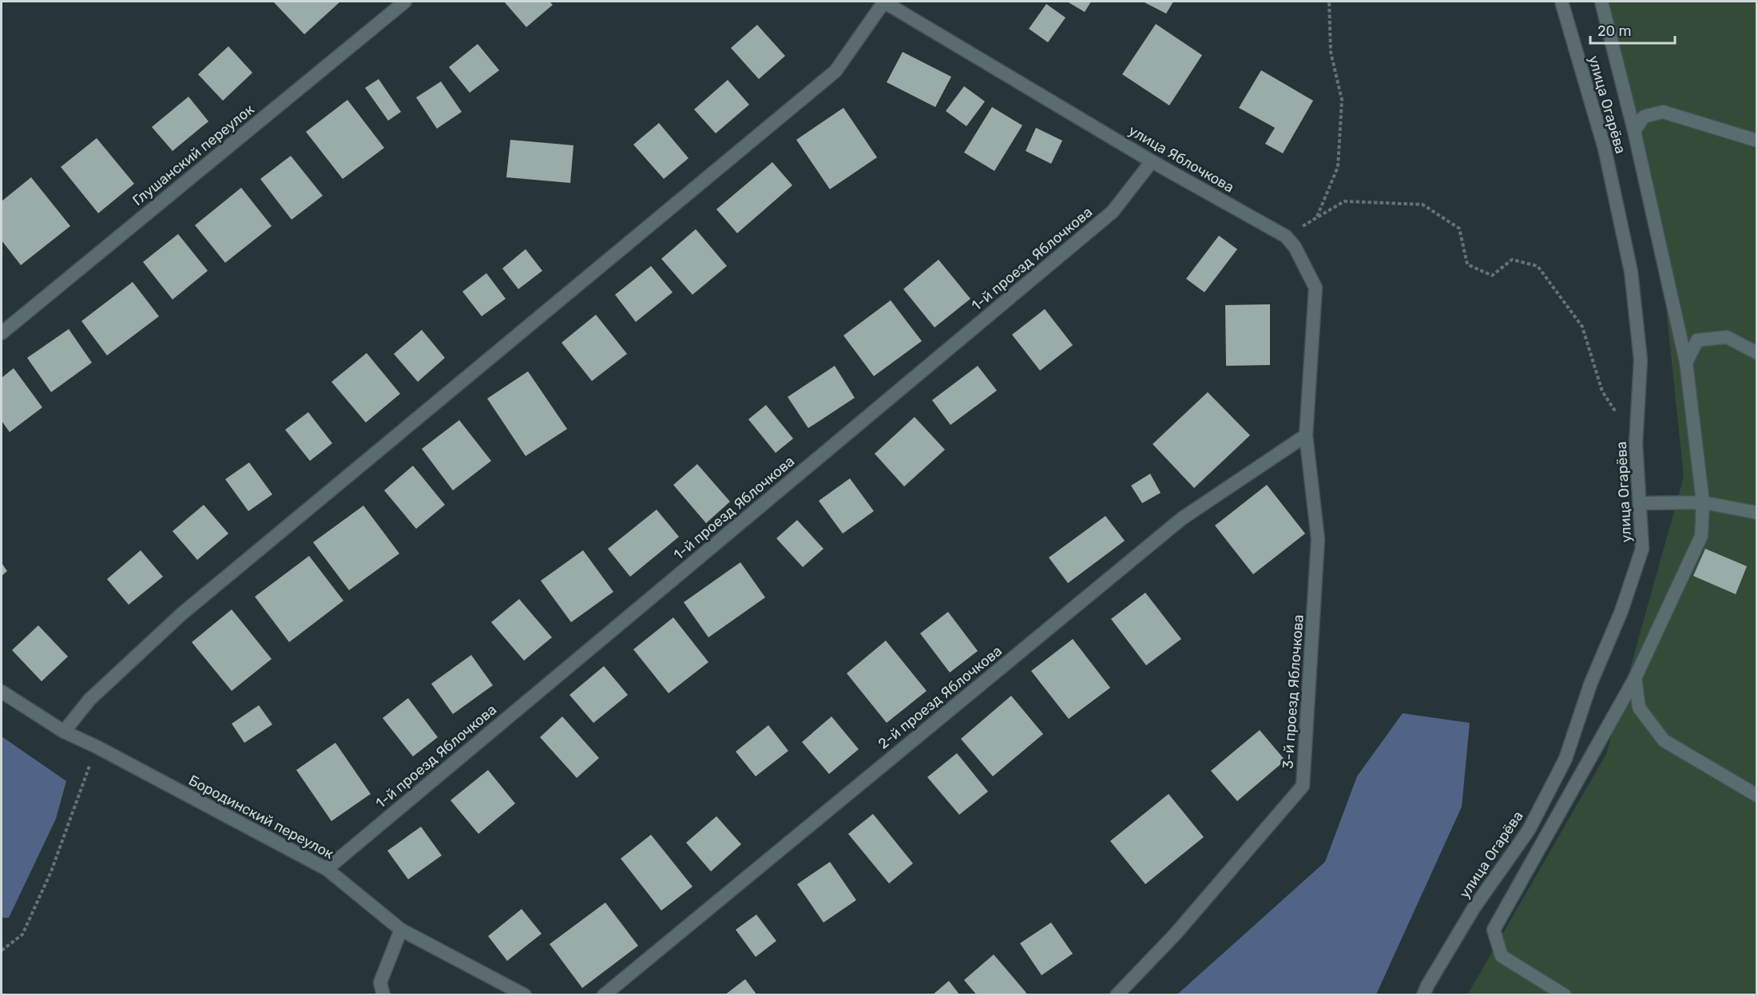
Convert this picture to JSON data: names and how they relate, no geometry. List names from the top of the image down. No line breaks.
{"streets":{"street":["улица Огарёва","Глушанский переулок","улица Яблочкова","1-й проезд Яблочкова","3-й проезд Яблочкова","2-й проезд Яблочкова","Бородинский переулок"]},"crossings":[["улица Яблочкова","1-й проезд Яблочкова"],["улица Яблочкова","3-й проезд Яблочкова"],["улица Яблочкова","2-й проезд Яблочкова"],["1-й проезд Яблочкова","Бородинский переулок"],["3-й проезд Яблочкова","2-й проезд Яблочкова"]],"scale_bar":"20 m"}
